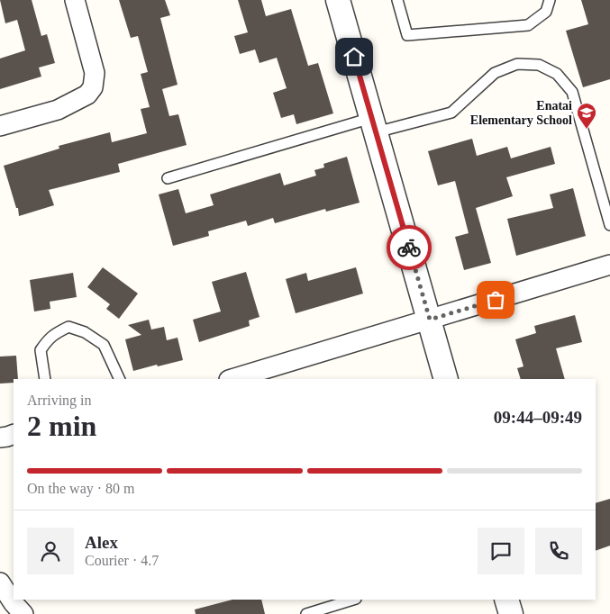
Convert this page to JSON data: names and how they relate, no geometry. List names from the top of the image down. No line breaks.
{"places":{"school or university":["Enatai Elementary School"]},"page":{"heading":["2 min","Arriving in","09:44–09:49"],"panel":["Alex","Courier · 4.7"],"bar":"On the way · 80 m"}}
